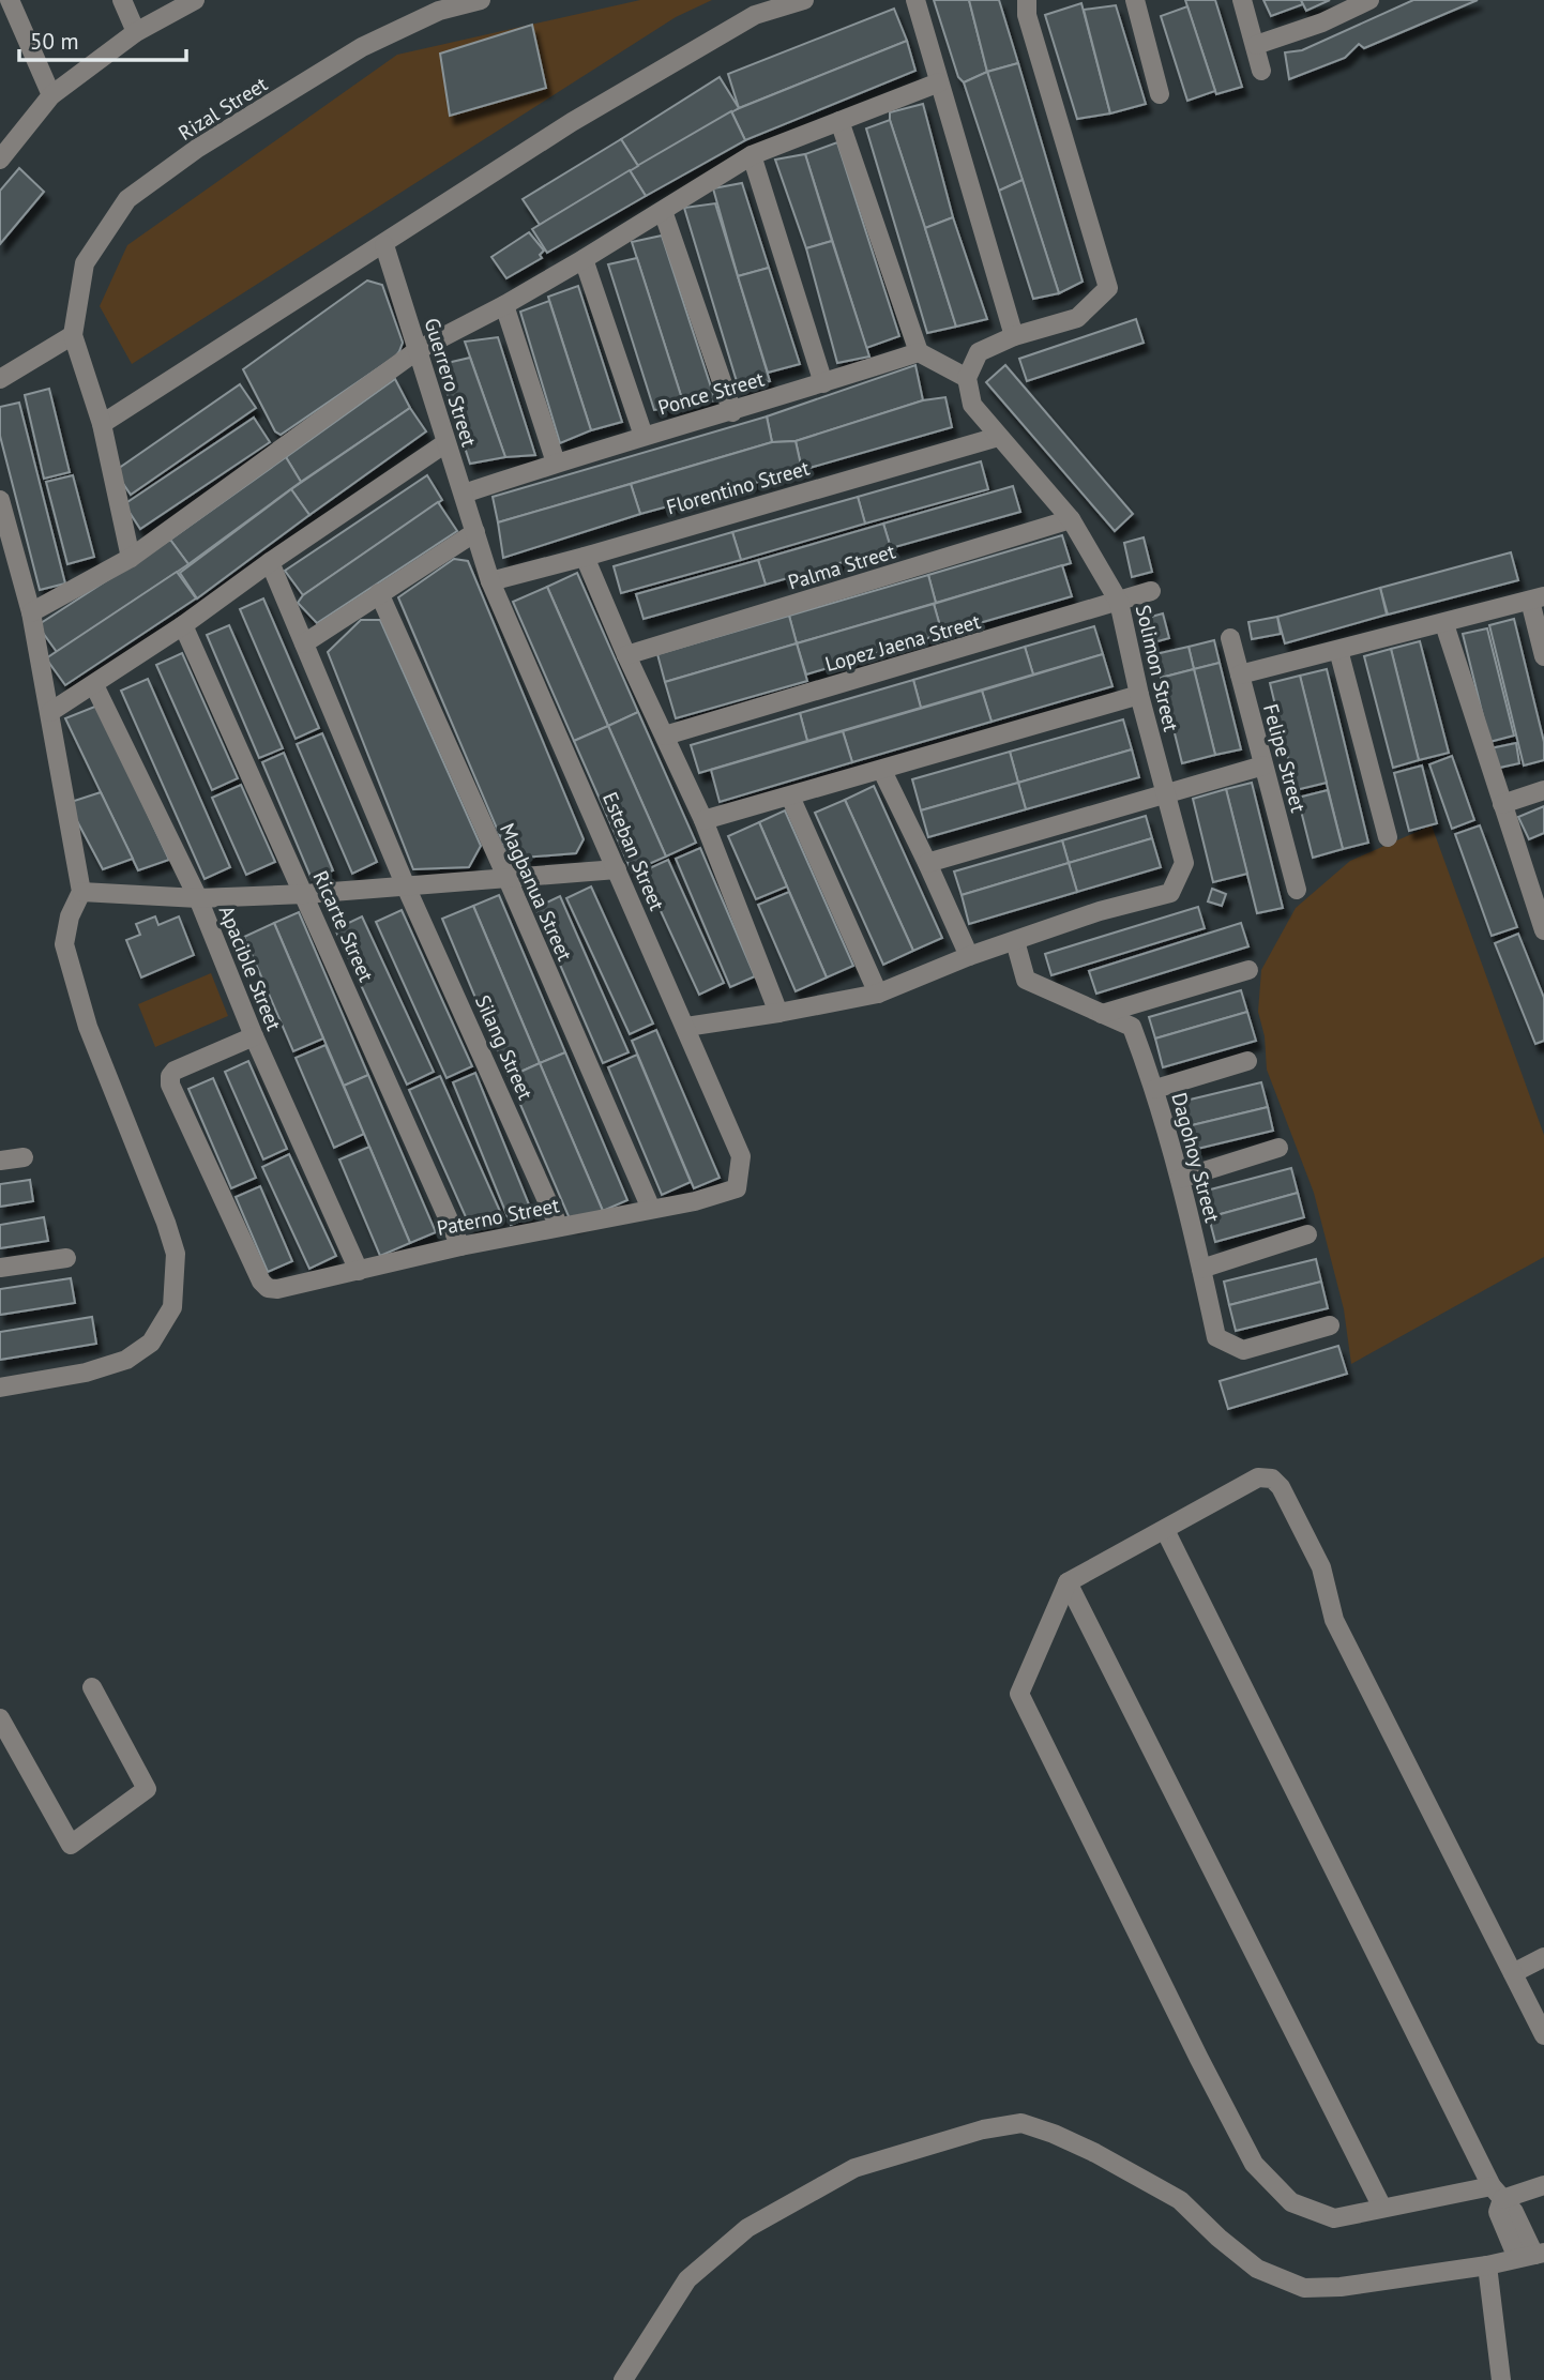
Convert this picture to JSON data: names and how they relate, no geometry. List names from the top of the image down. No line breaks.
{"streets":{"street":["Rizal Street","Guerrero Street","Ponce Street","Florentino Street","Palma Street","Lopez Jaena Street","Solimon Street","Felipe Street","Esteban Street","Magbanua Street","Ricarte Street","Apacible Street","Silang Street","Dagohoy Street","Paterno Street"]},"crossings":[["Guerrero Street","Ponce Street"],["Guerrero Street","Esteban Street"],["Florentino Street","Solimon Street"],["Florentino Street","Esteban Street"],["Palma Street","Solimon Street"],["Lopez Jaena Street","Solimon Street"],["Solimon Street","Esteban Street"],["Solimon Street","Dagohoy Street"],["Esteban Street","Paterno Street"],["Magbanua Street","Paterno Street"],["Ricarte Street","Paterno Street"],["Apacible Street","Paterno Street"],["Silang Street","Paterno Street"]],"scale_bar":"50 m"}
